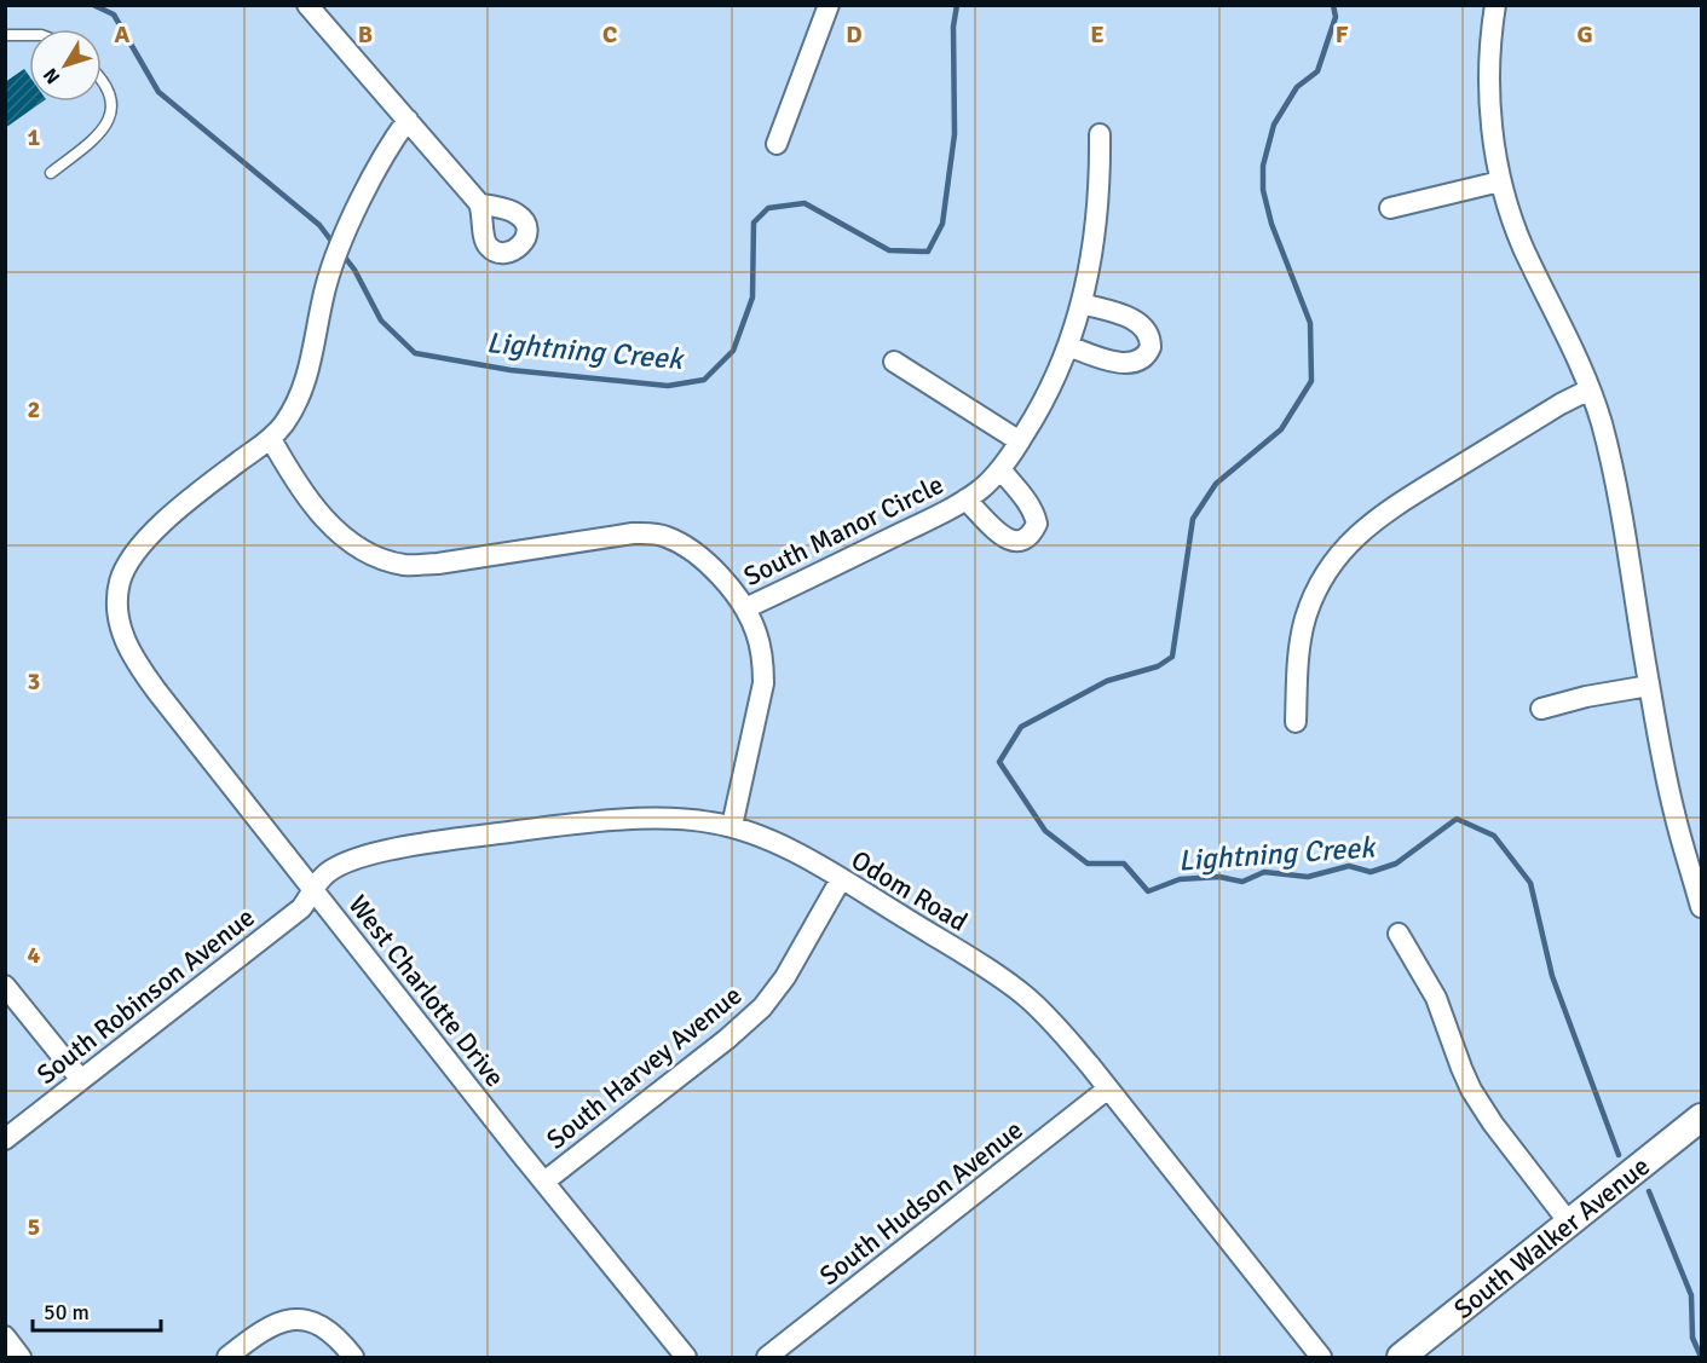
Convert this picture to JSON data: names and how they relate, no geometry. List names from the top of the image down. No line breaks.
{"streets":{"main road":["South Walker Avenue"],"street":["South Manor Circle","Odom Road","West Charlotte Drive","South Robinson Avenue","South Harvey Avenue","South Hudson Avenue"]},"crossings":[["Odom Road","West Charlotte Drive"],["Odom Road","South Robinson Avenue"],["Odom Road","South Harvey Avenue"],["Odom Road","South Hudson Avenue"],["West Charlotte Drive","South Robinson Avenue"],["West Charlotte Drive","South Harvey Avenue"]],"water":["Lightning Creek"],"scale_bar":"50 m","north":"bottom left","grid":{"columns":["A","B","C","D","E","F","G"],"rows":["1","2","3","4","5"]}}
